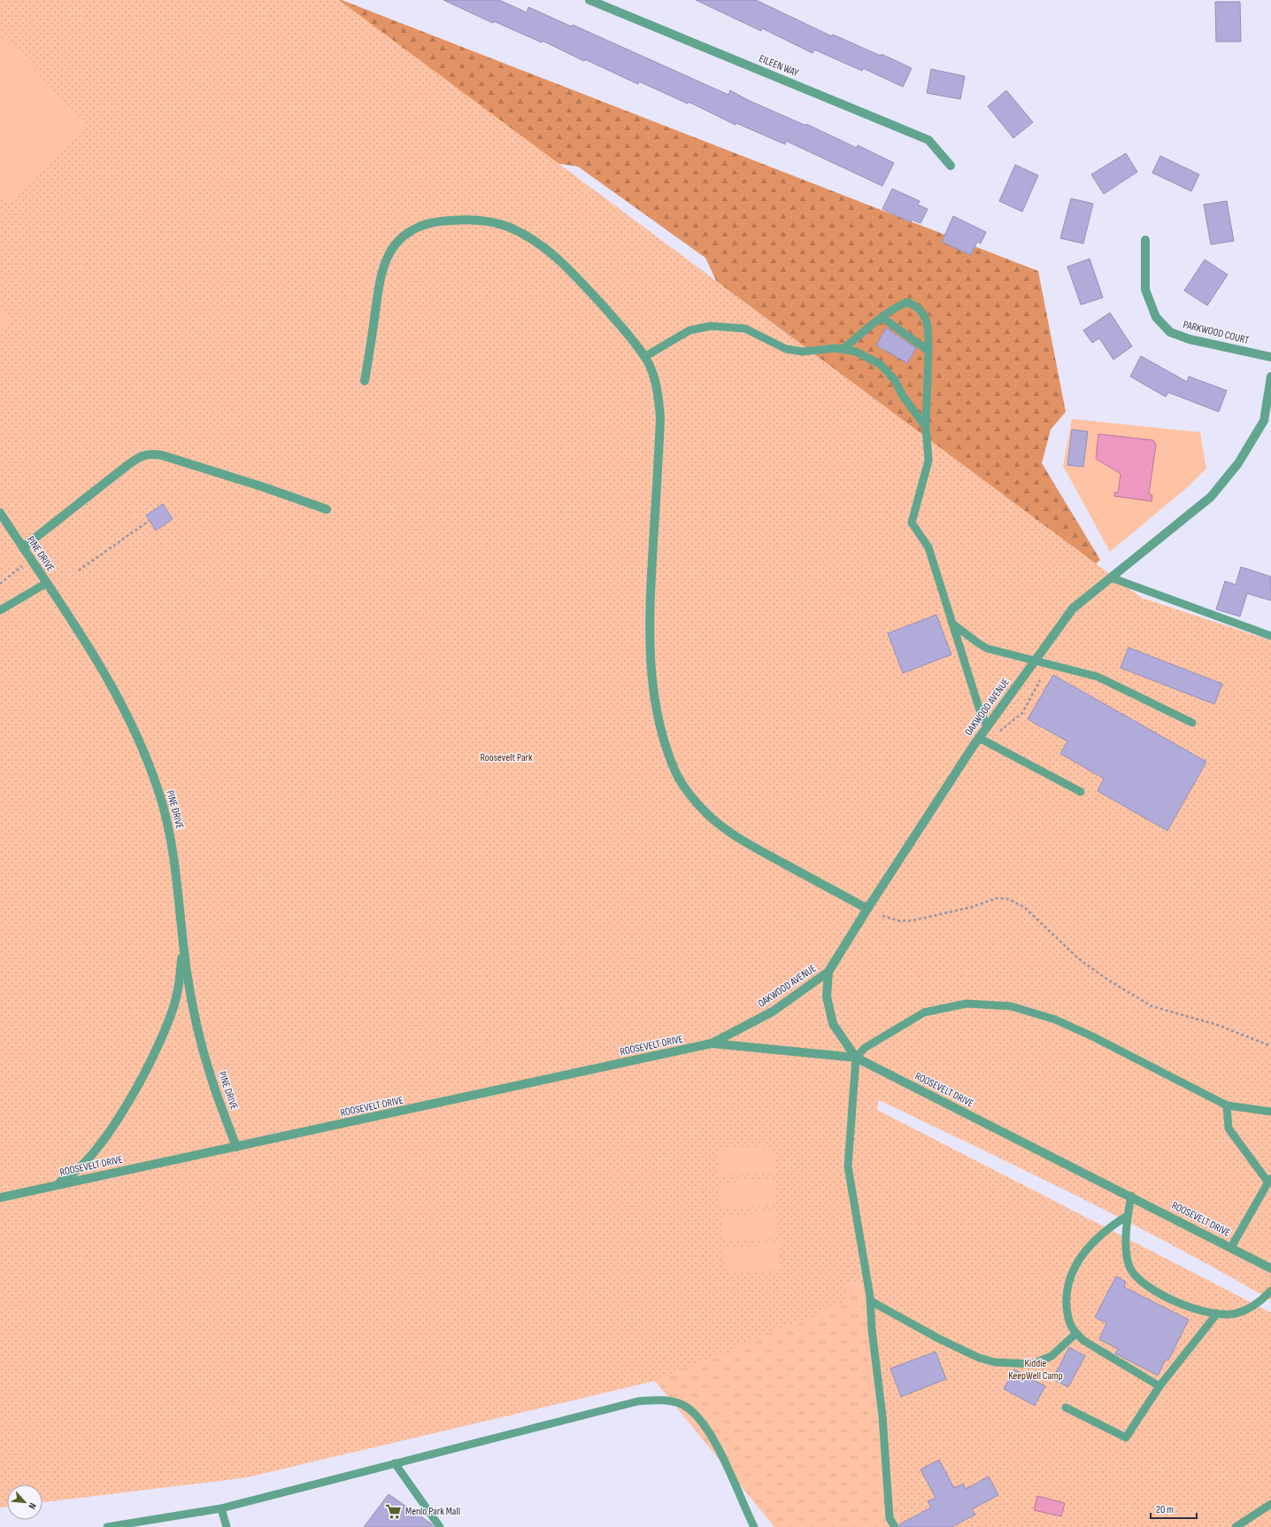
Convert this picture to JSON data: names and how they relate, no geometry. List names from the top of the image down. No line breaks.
{"streets":{"street":["EILEEN WAY","PARKWOOD COURT","PINE DRIVE","OAKWOOD AVENUE","ROOSEVELT DRIVE"]},"crossings":[["PINE DRIVE","ROOSEVELT DRIVE"],["OAKWOOD AVENUE","ROOSEVELT DRIVE"]],"parks":["Roosevelt Park","Kiddie KeepWell Camp"],"places":{"supermarket":["Menlo Park Mall"]},"scale_bar":"20 m","north":"bottom right"}
